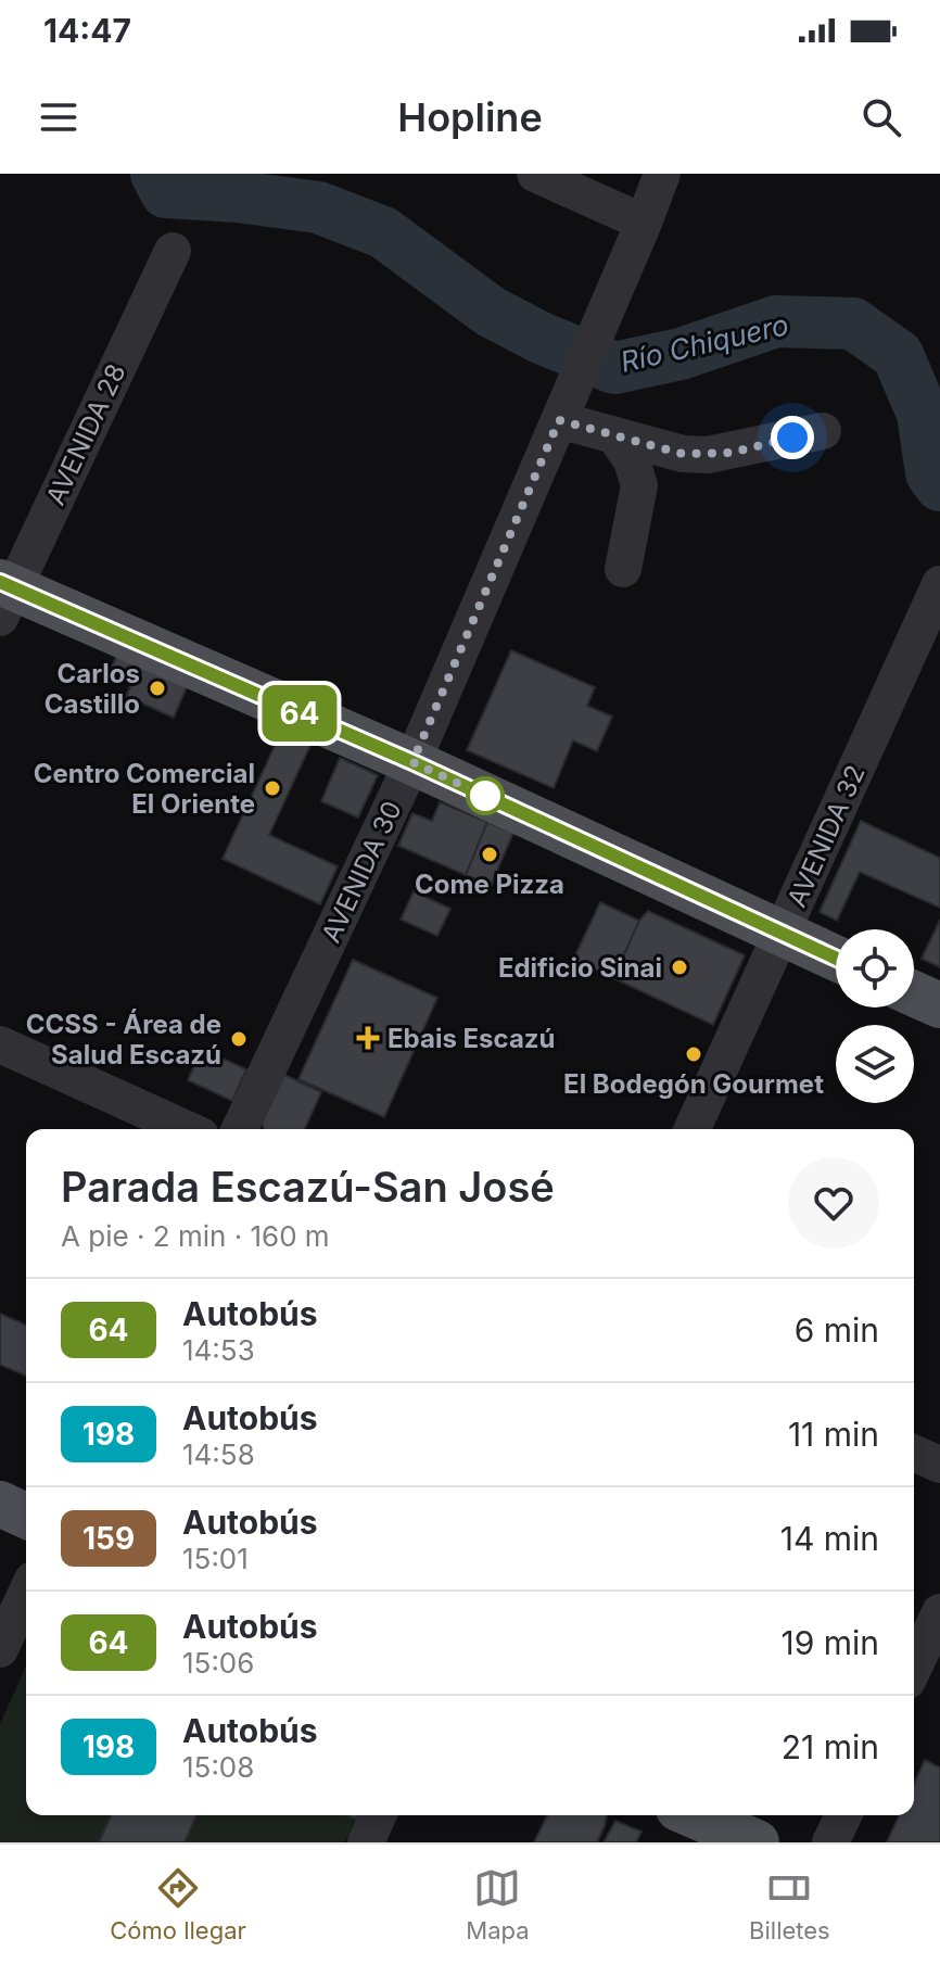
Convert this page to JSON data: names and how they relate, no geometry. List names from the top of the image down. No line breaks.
{"streets":{"street":["AVENIDA 28","AVENIDA 32","AVENIDA 30"]},"water":["Río Chiquero"],"places":{"other":["Carlos Castillo","Centro Comercial El Oriente","Come Pizza","Edificio Sinai","CCSS - Área de Salud Escazú","El Bodegón Gourmet"],"health":["Ebais Escazú"]},"lines":["bus line 64"],"page":{"status":"14:47","header":"Hopline","on_map":"64","heading":["Parada Escazú-San José","A pie · 2 min · 160 m"],"list":[{"mark":"64","name":"Autobús","note":"14:53","value":"6 min"},{"mark":"198","name":"Autobús","note":"14:58","value":"11 min"},{"mark":"159","name":"Autobús","note":"15:01","value":"14 min"},{"mark":"64","name":"Autobús","note":"15:06","value":"19 min"},{"mark":"198","name":"Autobús","note":"15:08","value":"21 min"}],"tabs":["Cómo llegar","Mapa","Billetes"]}}
